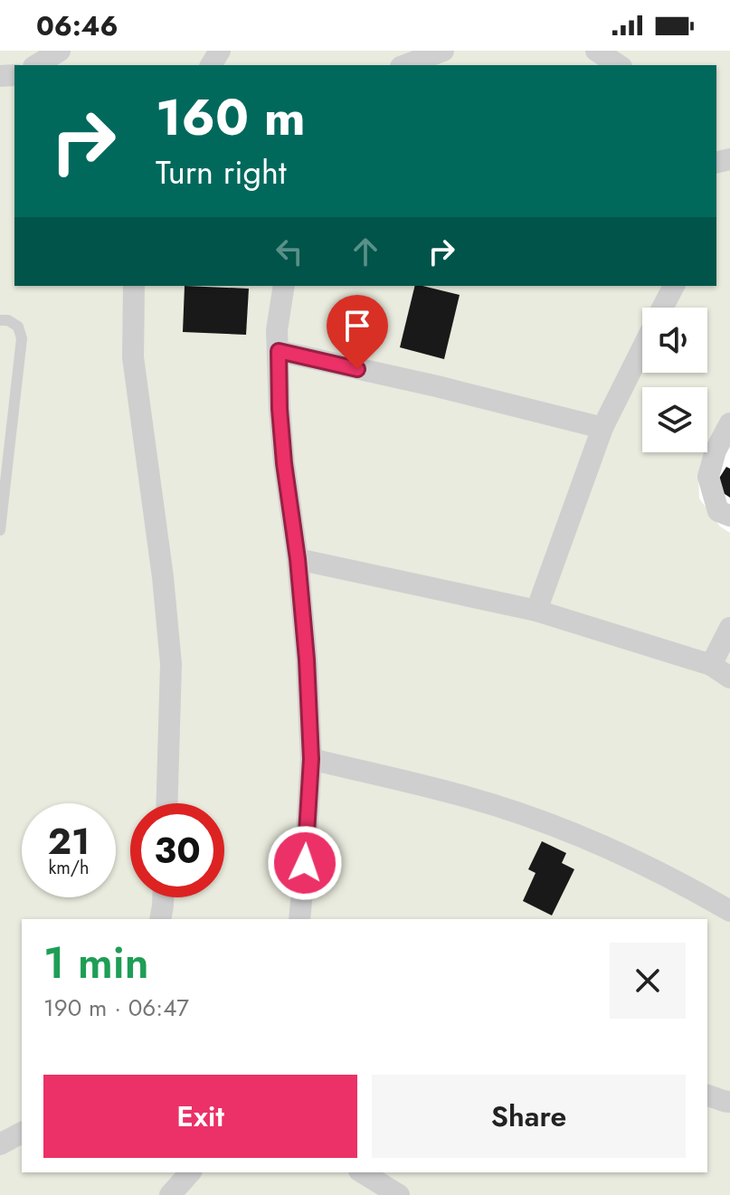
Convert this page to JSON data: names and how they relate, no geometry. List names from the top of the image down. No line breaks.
{"page":{"status":"06:46","turn":["160 m","Turn right"],"speed":"21 km/h","limit":"30","heading":["1 min","190 m · 06:47"],"buttons":["Exit","Share"]}}
